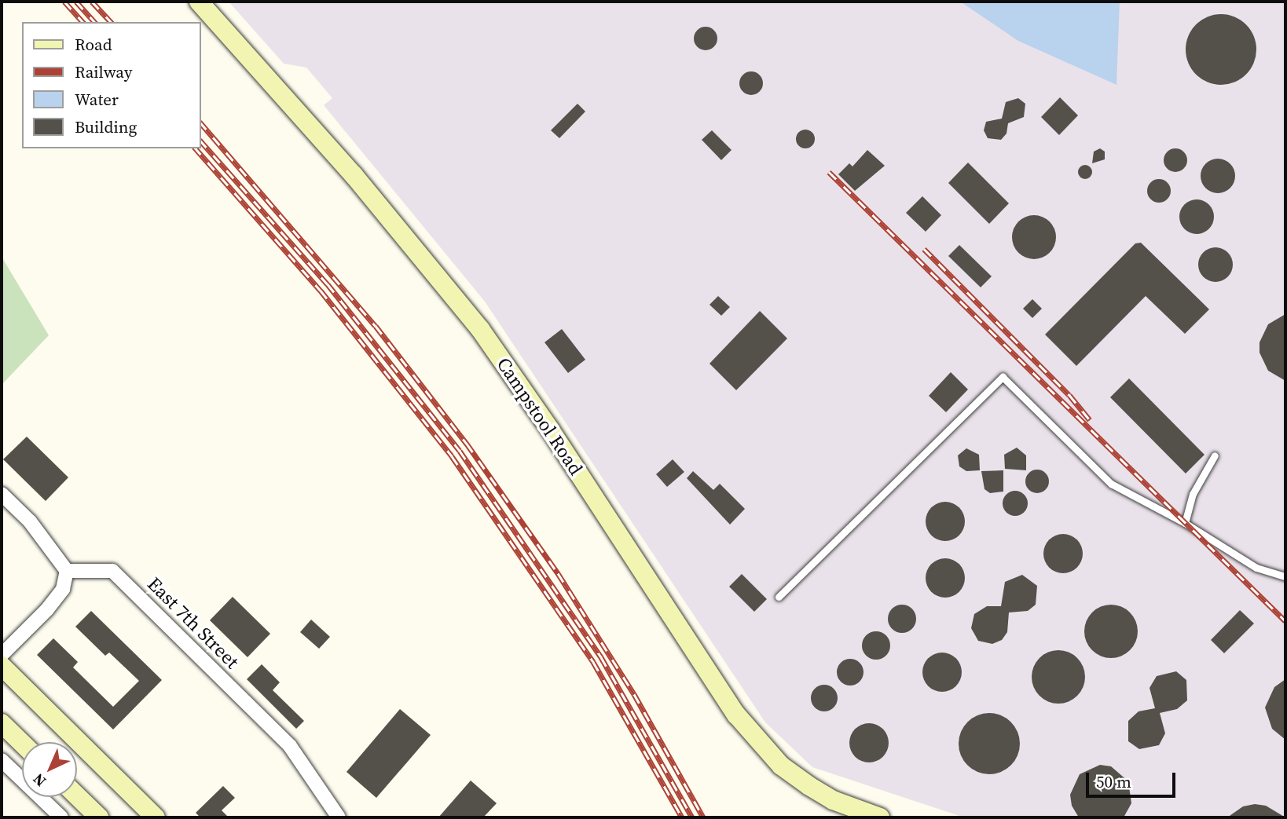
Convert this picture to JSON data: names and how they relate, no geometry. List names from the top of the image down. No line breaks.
{"streets":{"main road":["Campstool Road"],"street":["East 7th Street"]},"legend":["Road","Railway","Water","Building"],"scale_bar":"50 m","north":"bottom left"}
